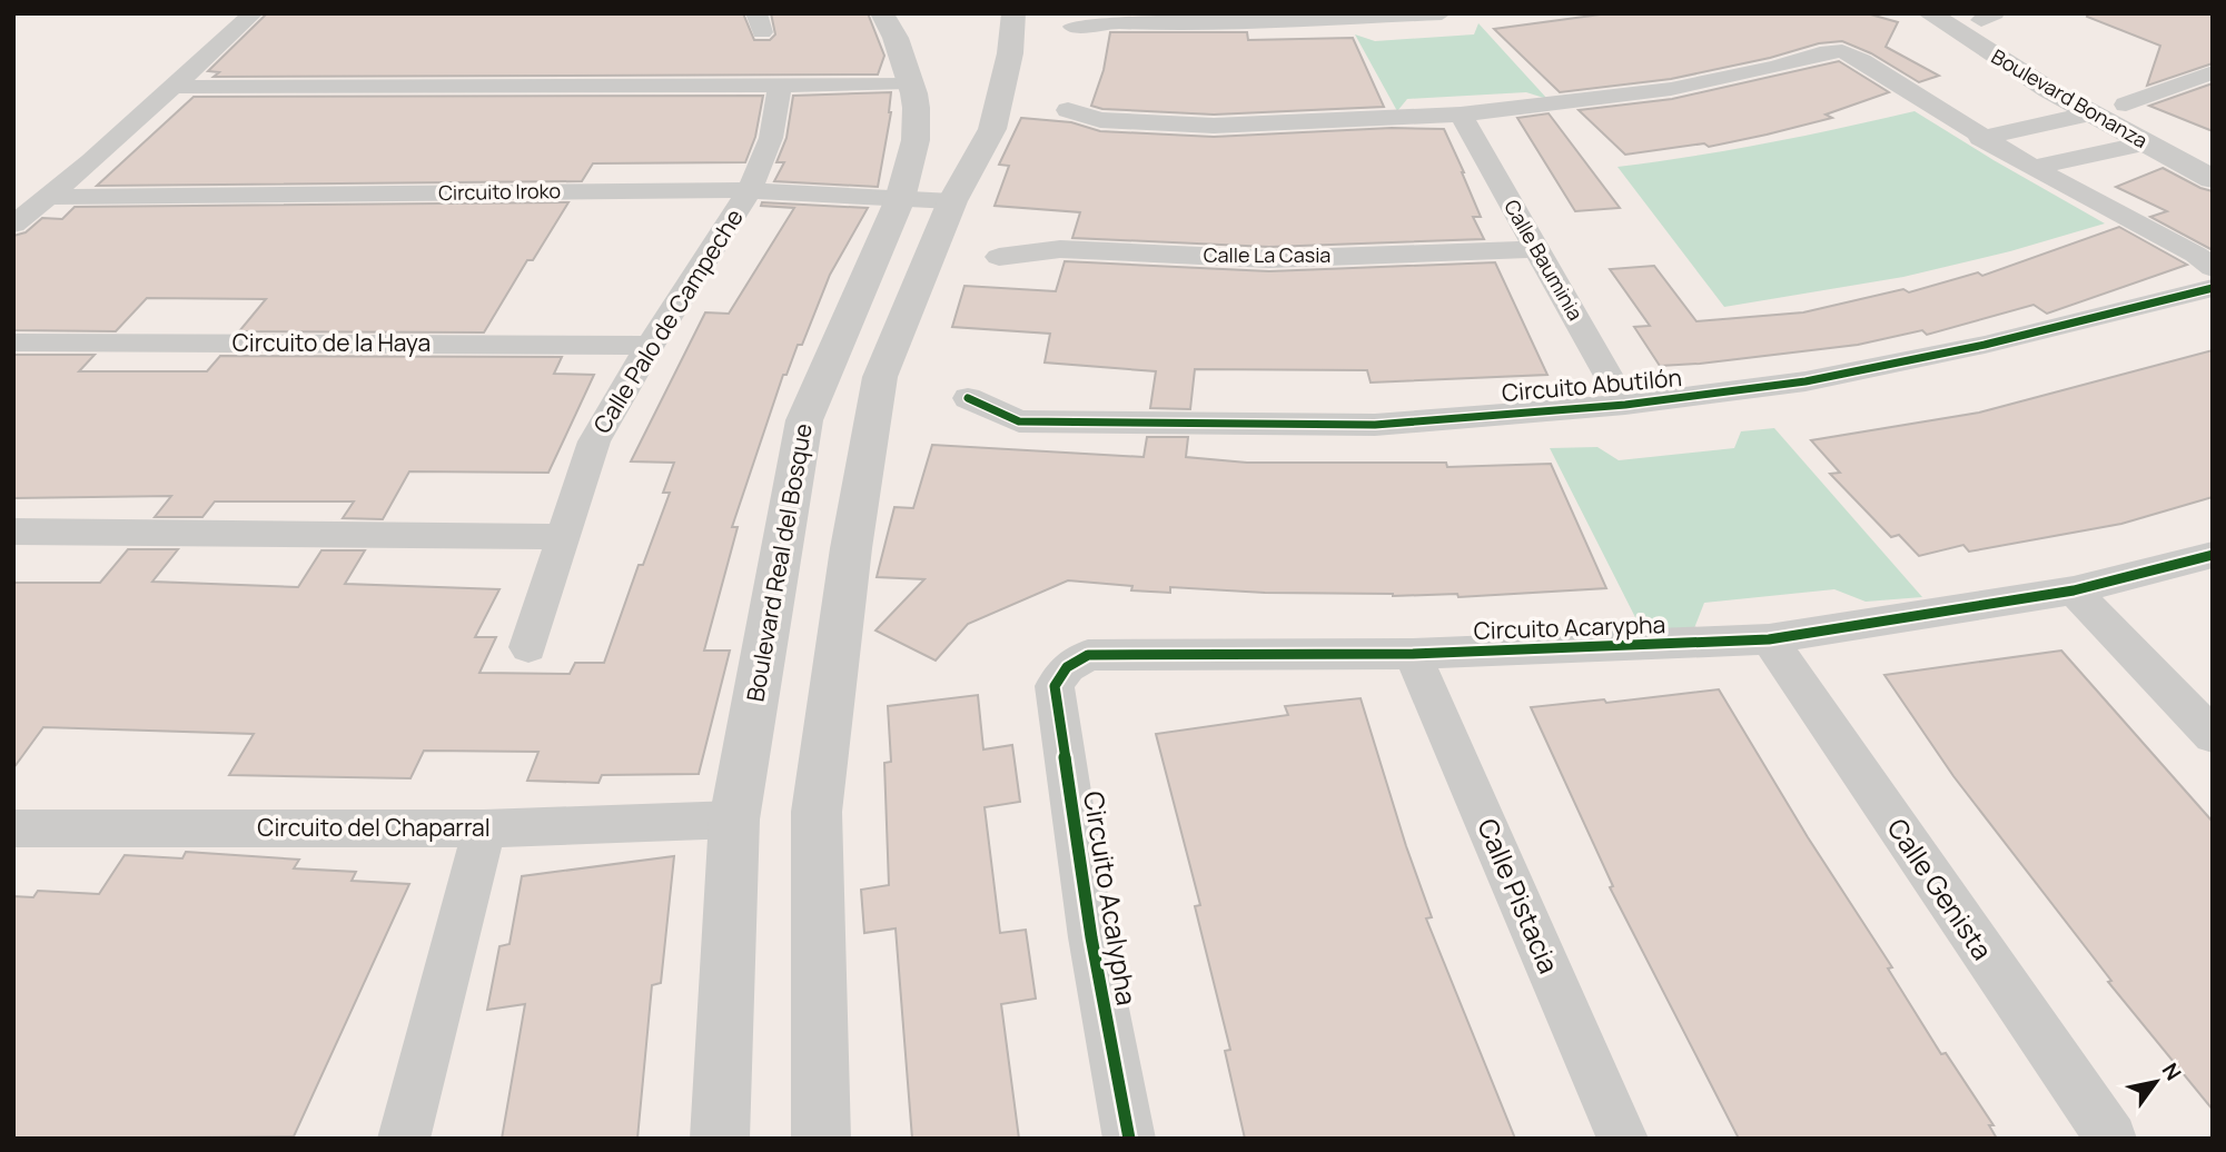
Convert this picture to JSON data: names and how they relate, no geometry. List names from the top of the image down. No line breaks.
{"streets":{"street":["Boulevard Bonanza","Circuito Iroko","Calle La Casia","Calle Bauminia","Calle Palo de Campeche","Circuito de la Haya","Circuito Abutilón","Boulevard Real del Bosque","Circuito Acarypha","Circuito del Chaparral","Calle Genista","Calle Pistacia","Circuito Acalypha"]},"crossings":[["Circuito Iroko","Calle Palo de Campeche"],["Circuito Iroko","Boulevard Real del Bosque"],["Calle La Casia","Calle Bauminia"],["Calle Bauminia","Circuito Abutilón"],["Calle Palo de Campeche","Circuito de la Haya"],["Boulevard Real del Bosque","Circuito del Chaparral"],["Circuito Acarypha","Calle Genista"],["Circuito Acarypha","Calle Pistacia"],["Circuito Acarypha","Circuito Acalypha"]],"north":"top right"}
